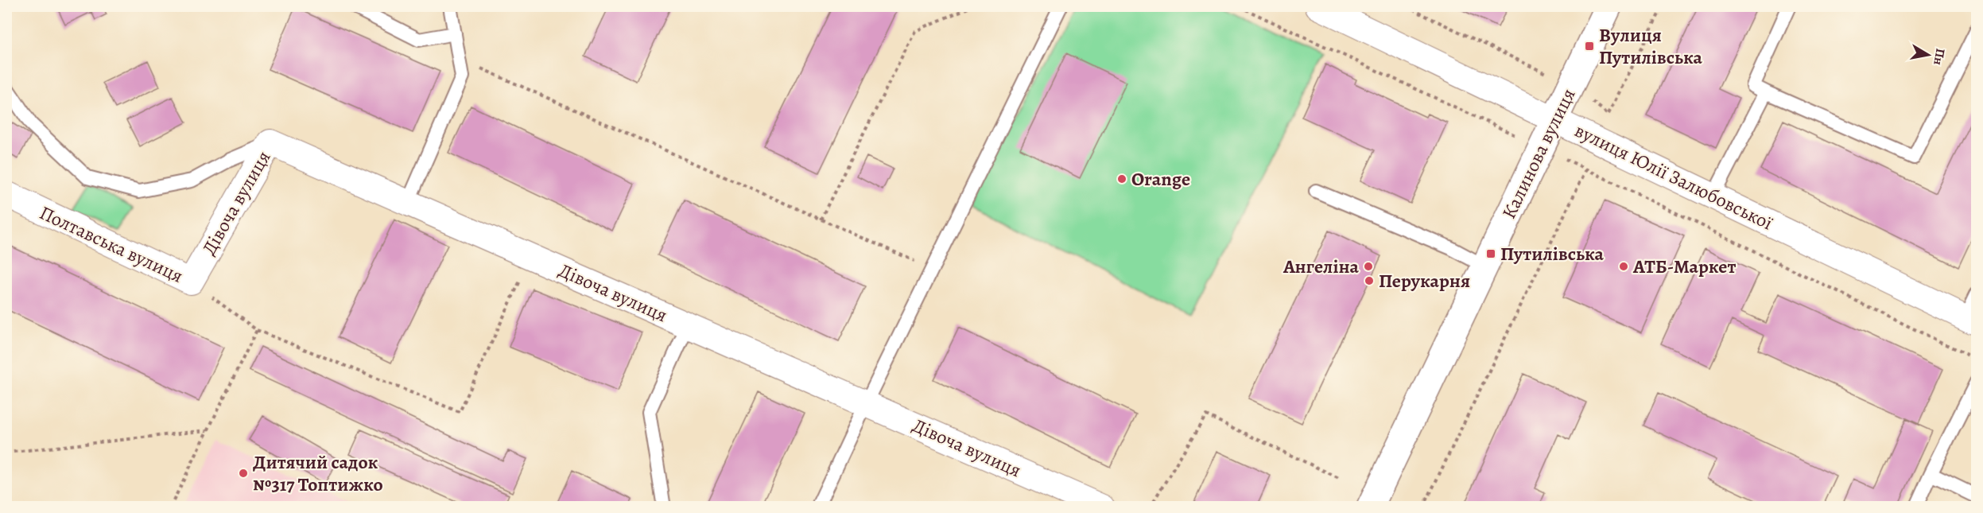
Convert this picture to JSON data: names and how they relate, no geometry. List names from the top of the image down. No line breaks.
{"streets":{"main road":["Калинова вулиця"],"street":["вулиця Юлії Залюбовської","Дівоча вулиця","Полтавська вулиця"]},"crossings":[["Калинова вулиця","вулиця Юлії Залюбовської"],["Дівоча вулиця","Полтавська вулиця"]],"places":{"transit":["Вулиця Путилівська","Путилівська"],"other":["Orange","Ангеліна","АТБ-Маркет","Перукарня","Дитячий садок №317 Топтижко"]},"north":"right"}
